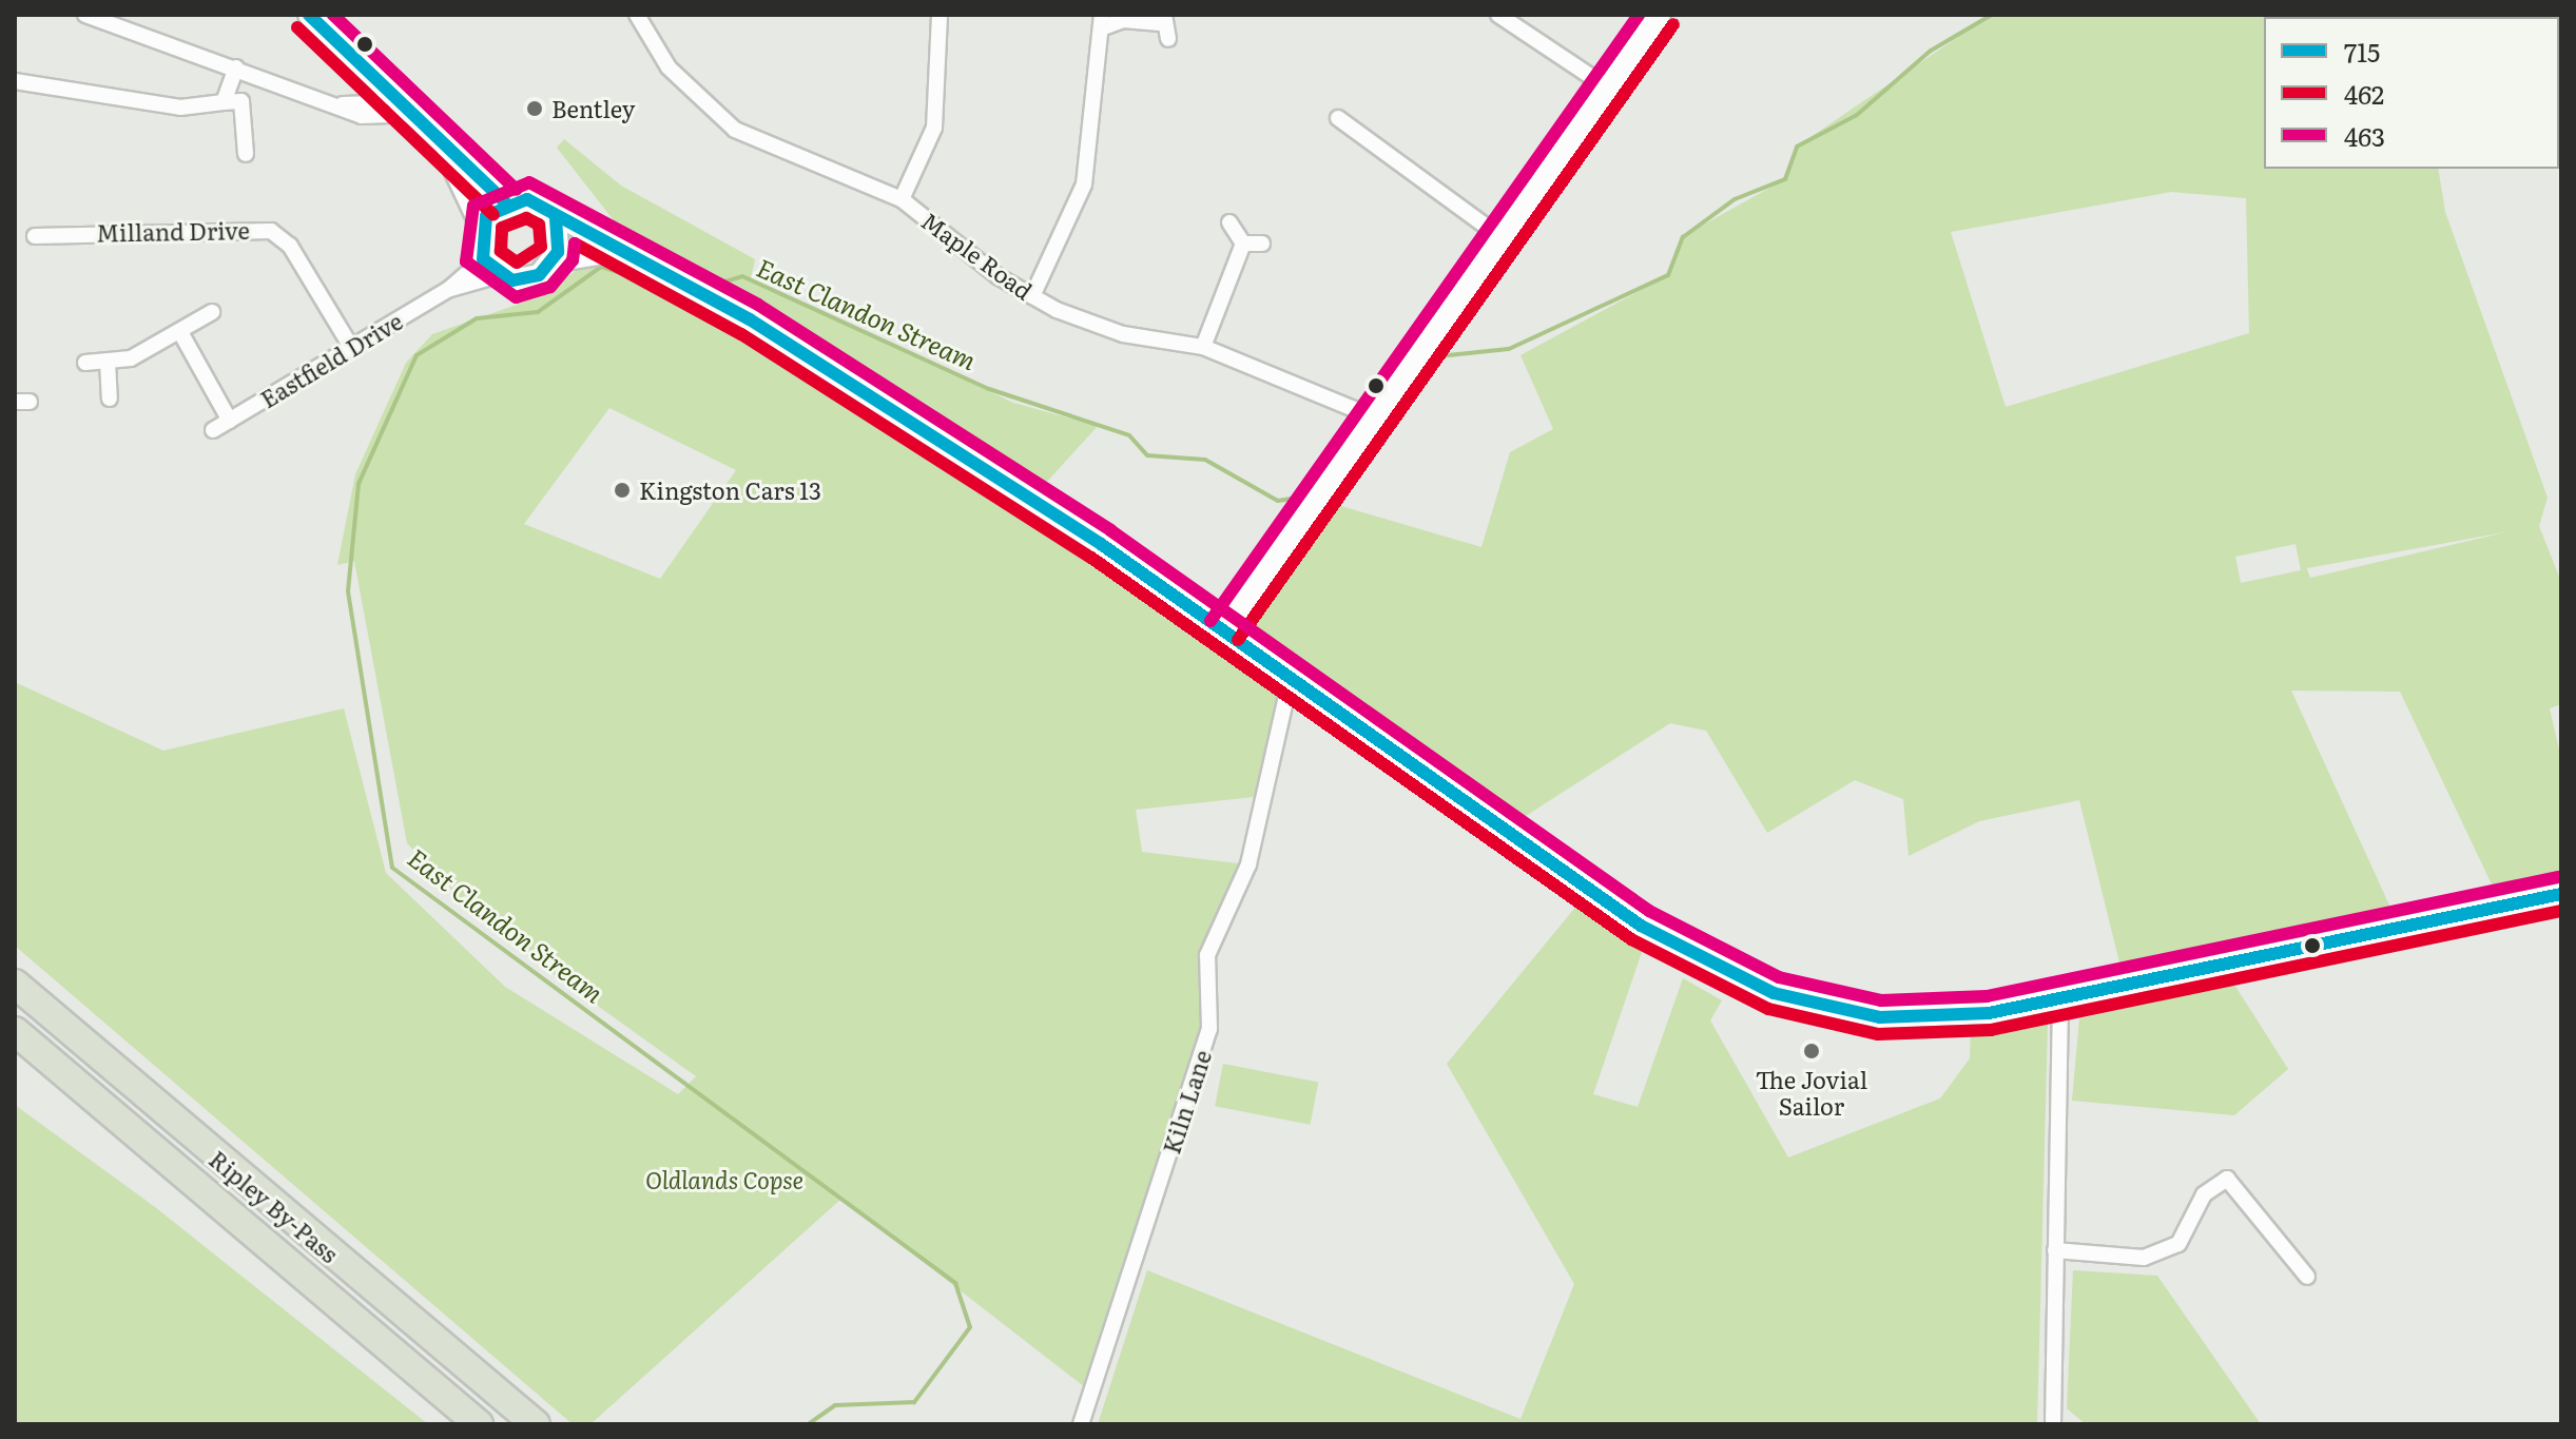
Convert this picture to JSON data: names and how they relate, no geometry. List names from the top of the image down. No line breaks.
{"streets":{"highway":["Ripley By-Pass"],"street":["Milland Drive","Maple Road","Eastfield Drive","Kiln Lane"]},"crossings":[["Milland Drive","Eastfield Drive"]],"water":["East Clandon Stream"],"parks":["Oldlands Copse"],"places":["Bentley","Kingston Cars 13","The Jovial Sailor"],"lines":["transit line 715","transit line 463","transit line 462"],"legend":["715","462","463"]}
